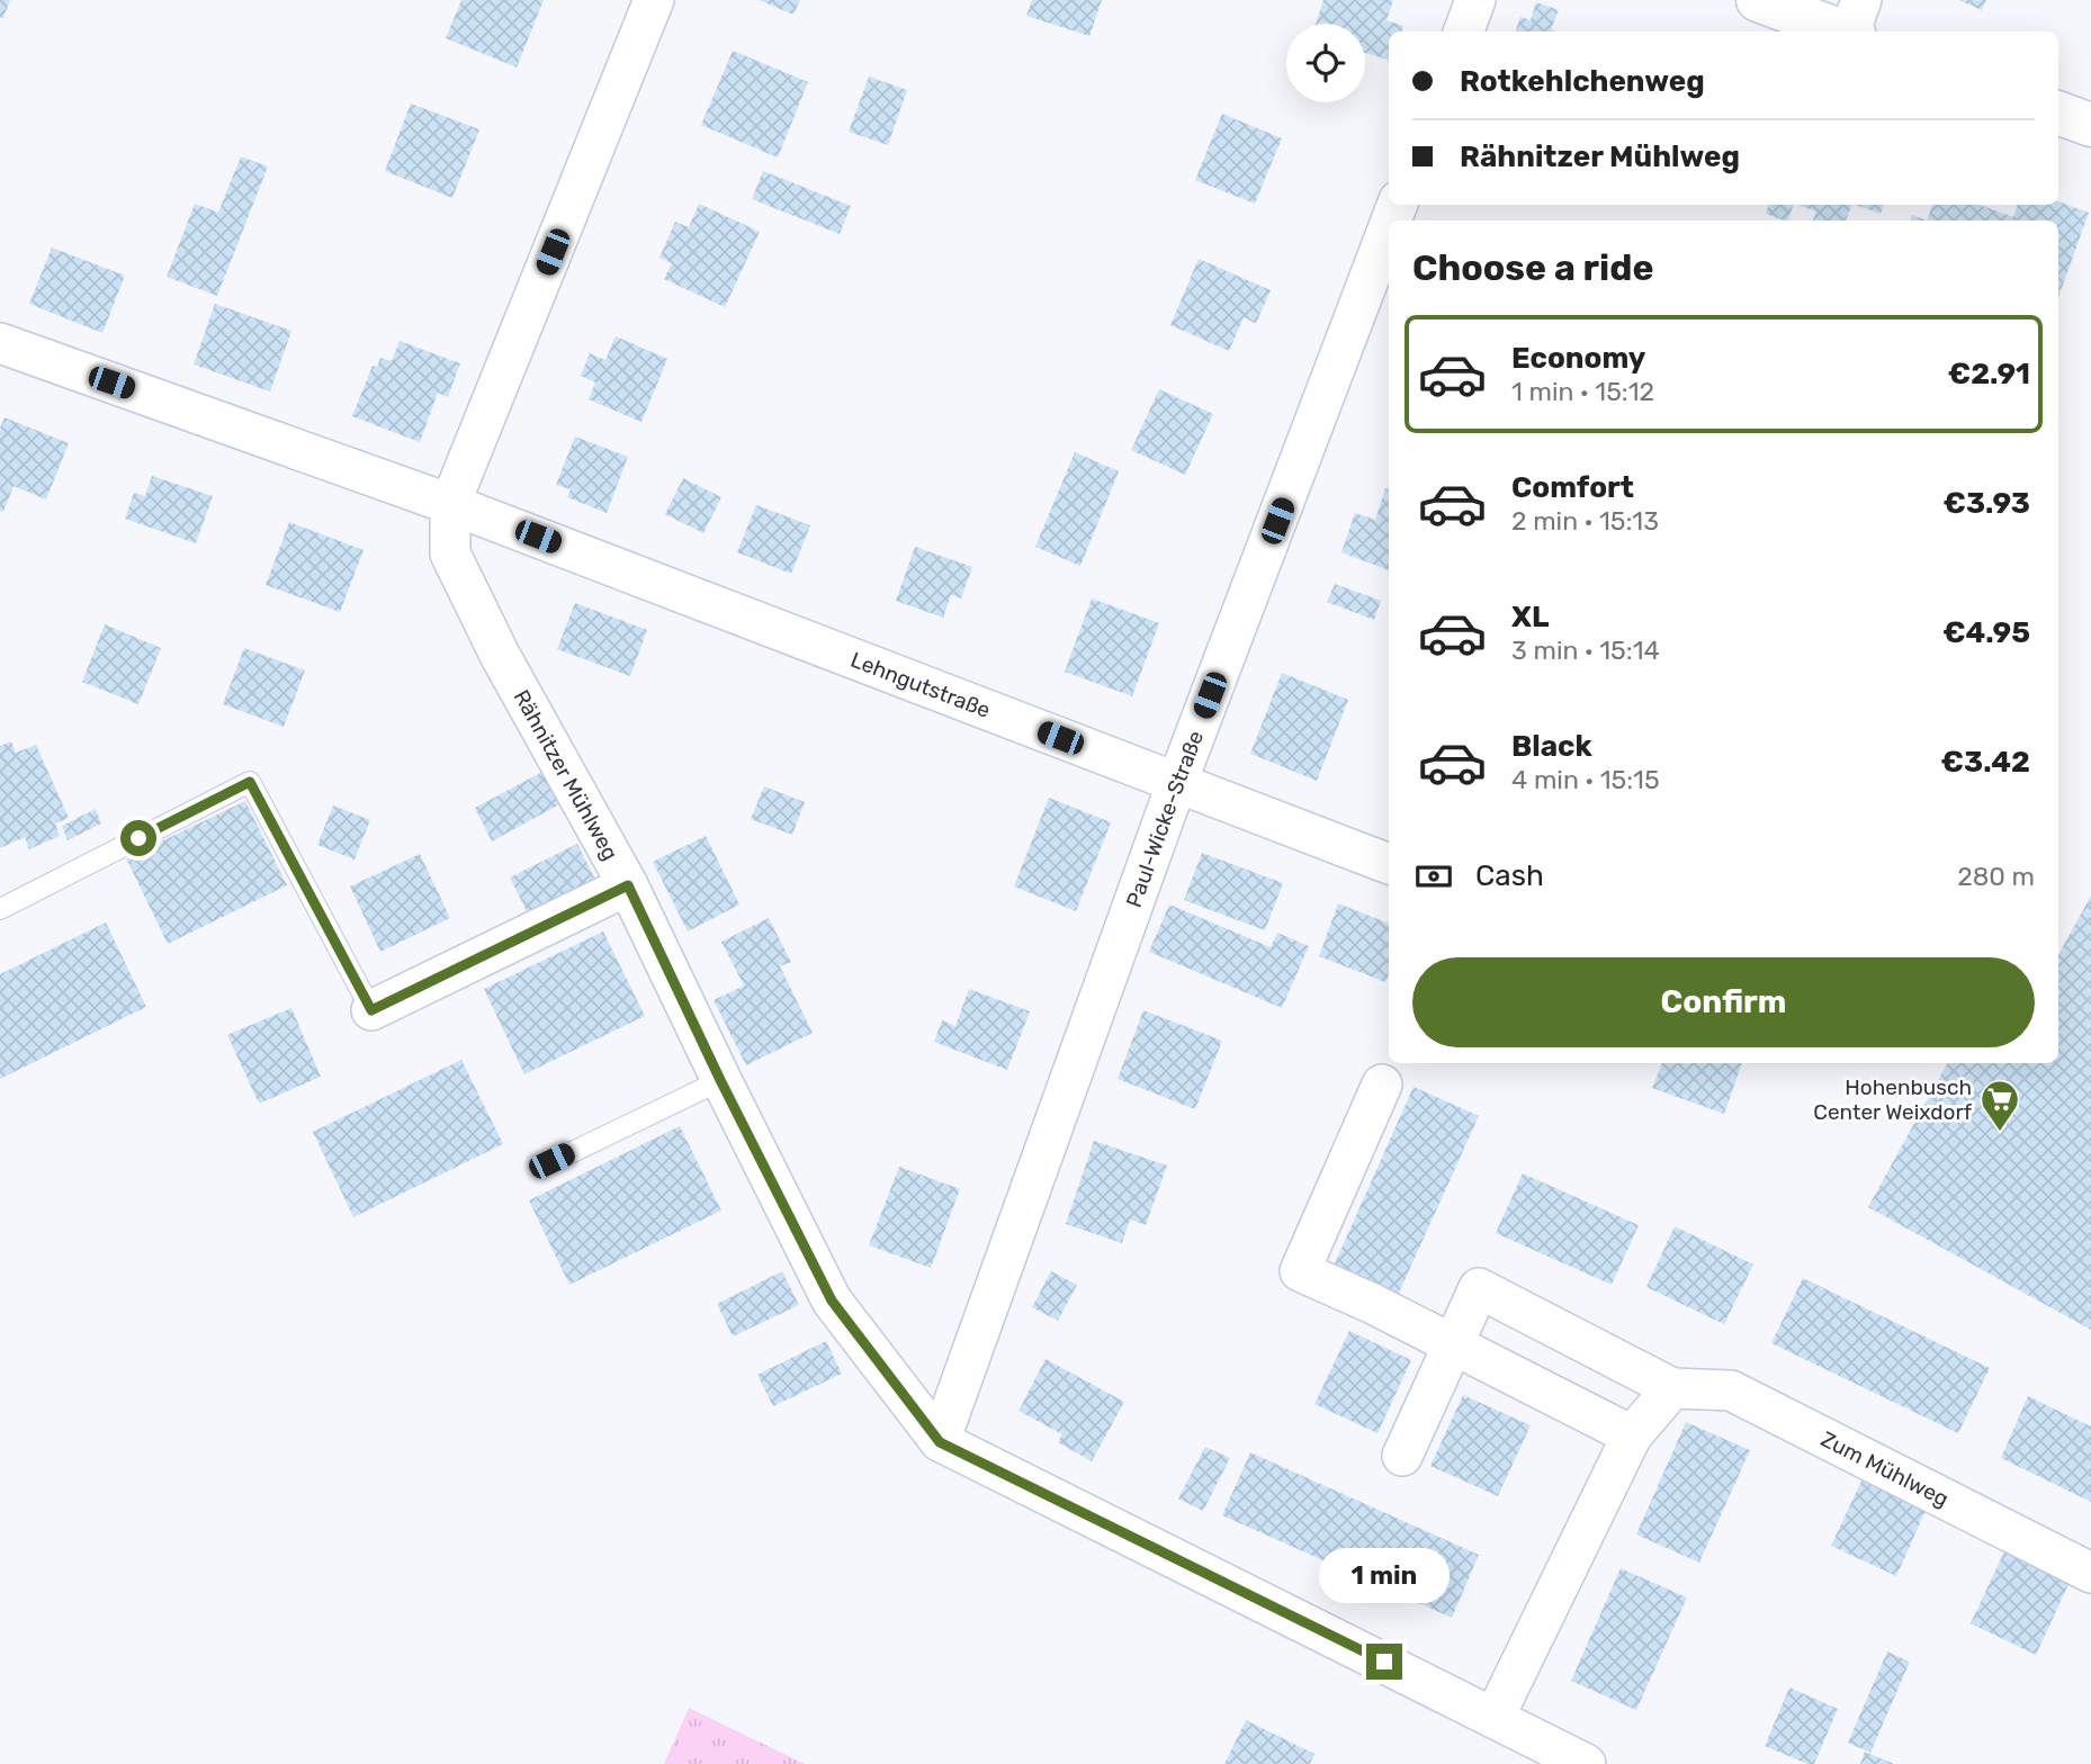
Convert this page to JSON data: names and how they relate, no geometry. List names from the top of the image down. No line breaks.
{"streets":{"street":["Lehngutstraße","Rähnitzer Mühlweg","Paul-Wicke-Straße","Zum Mühlweg"]},"crossings":[["Lehngutstraße","Rähnitzer Mühlweg"],["Lehngutstraße","Paul-Wicke-Straße"],["Rähnitzer Mühlweg","Paul-Wicke-Straße"]],"places":{"supermarket":["Hohenbusch Center Weixdorf"]},"page":{"banner":["Rotkehlchenweg","Rähnitzer Mühlweg"],"heading":"Choose a ride","list":[{"name":"Economy","note":"1 min · 15:12","value":"€2.91"},{"name":"Comfort","note":"2 min · 15:13","value":"€3.93"},{"name":"XL","note":"3 min · 15:14","value":"€4.95"},{"name":"Black","note":"4 min · 15:15","value":"€3.42"}],"pay":["Cash","280 m"],"buttons":"Confirm","bubble":"1 min"}}
